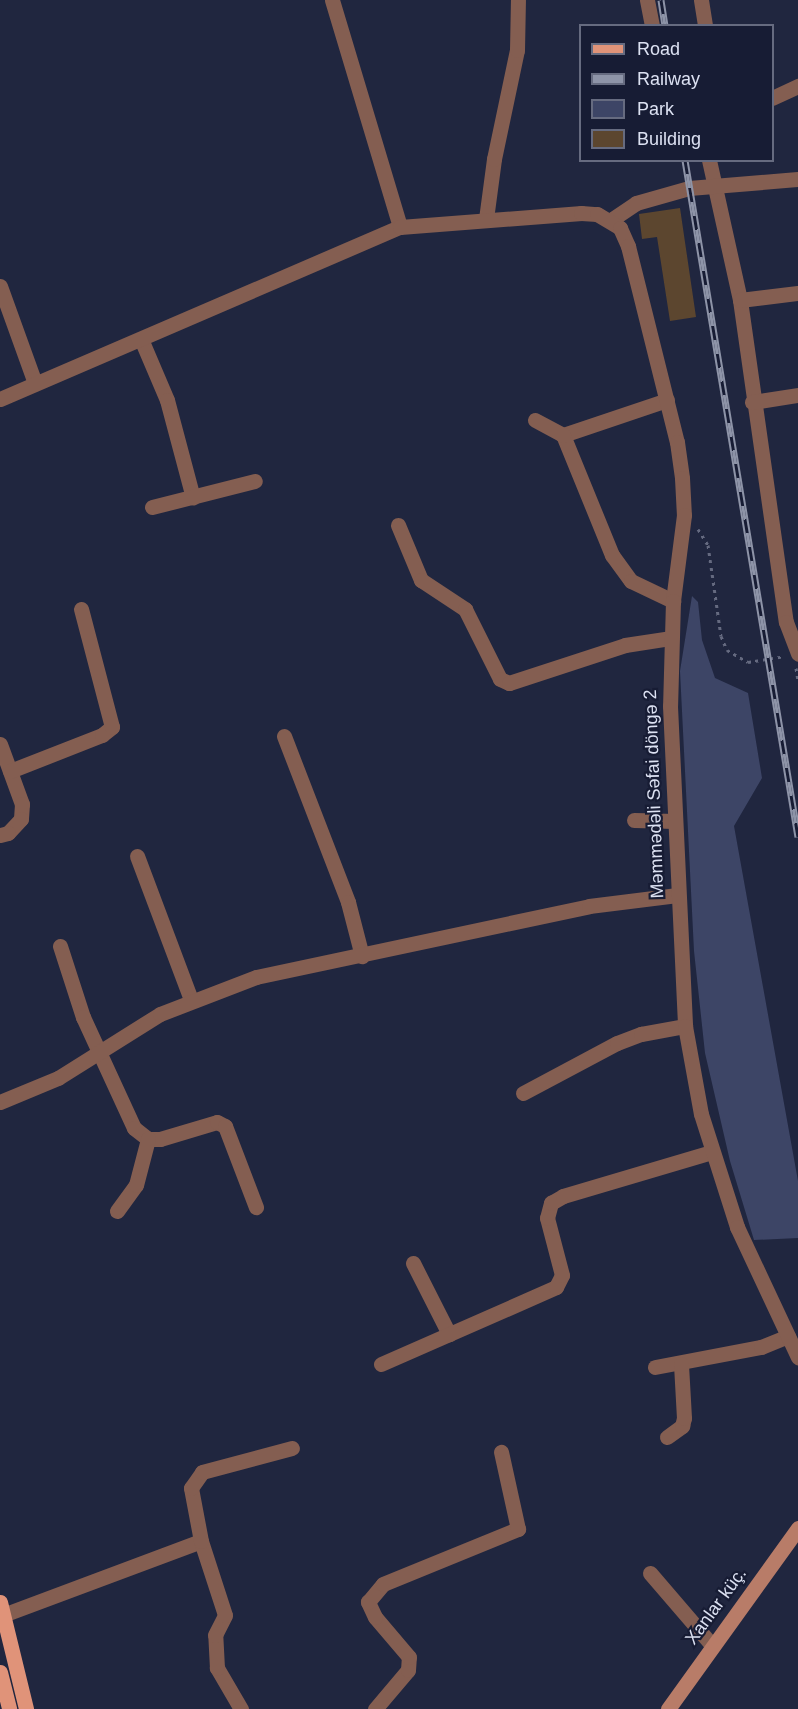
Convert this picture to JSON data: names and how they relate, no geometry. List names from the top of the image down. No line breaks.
{"streets":{"main road":["Xanlar küç."],"street":["Məmmədəli Səfai döngə 2"]},"legend":["Road","Railway","Park","Building"]}
